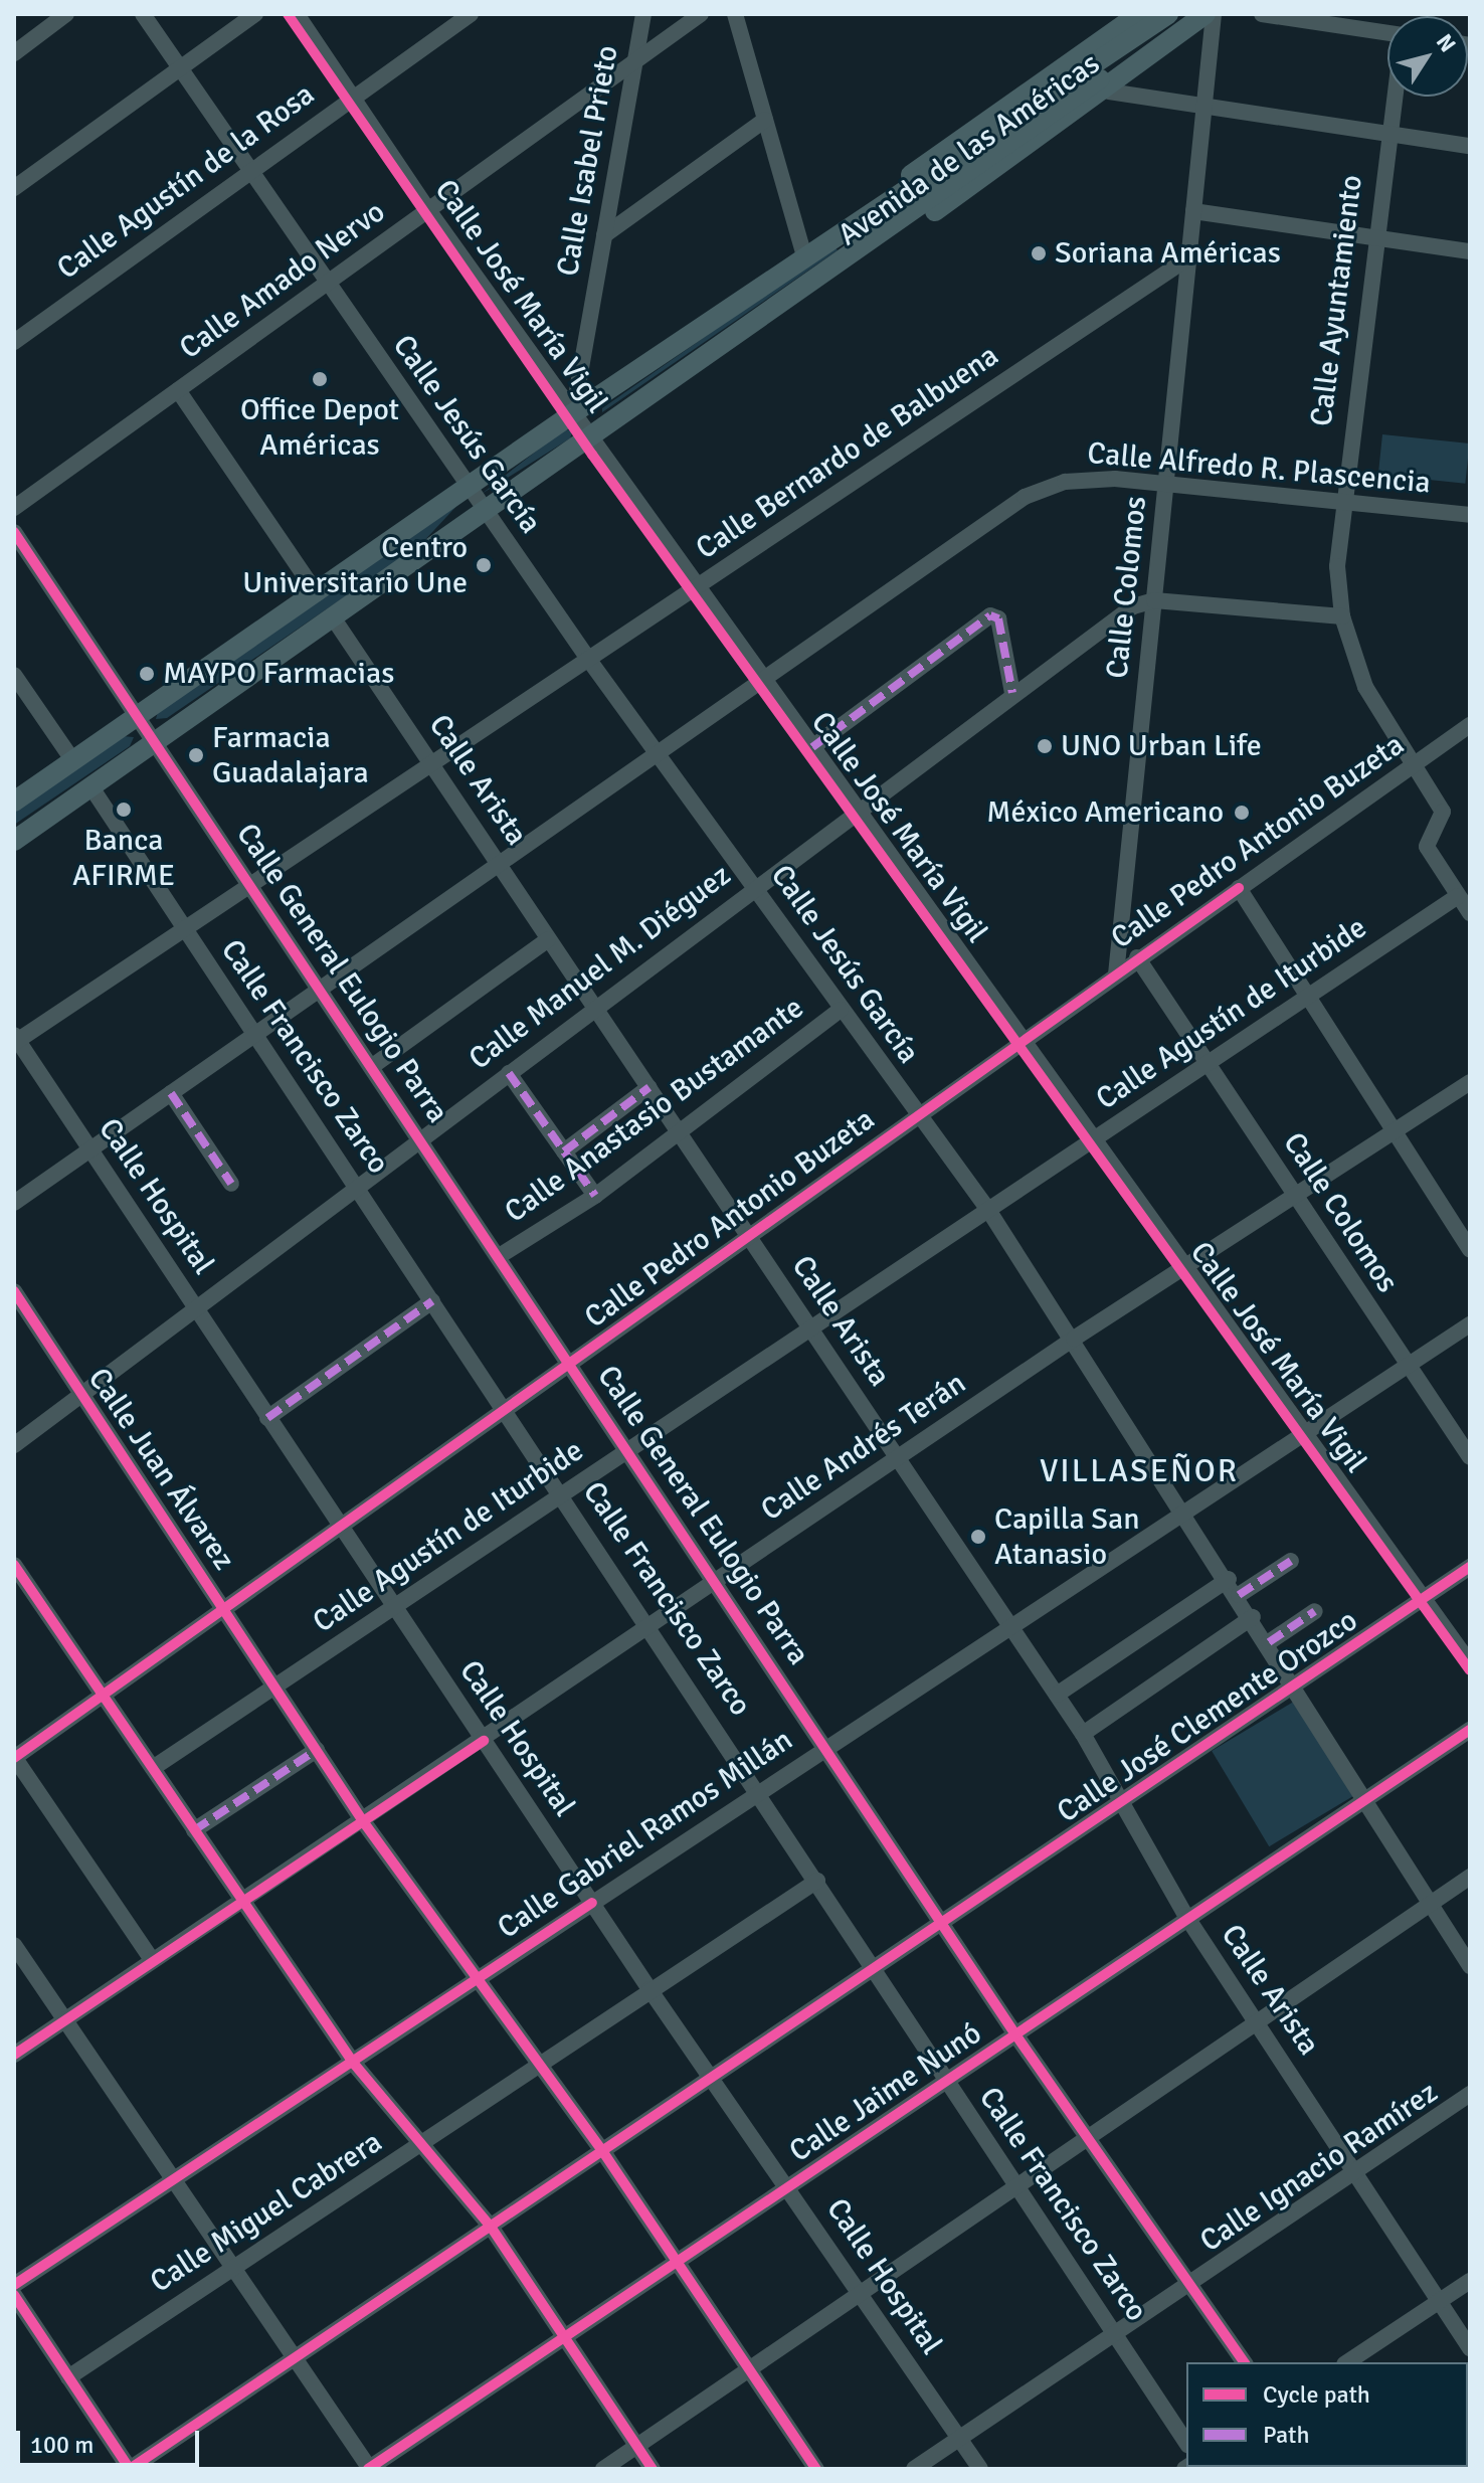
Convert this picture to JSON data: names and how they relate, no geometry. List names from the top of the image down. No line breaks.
{"streets":{"main road":["Avenida de las Américas"],"street":["Calle Isabel Prieto","Calle Agustín de la Rosa","Calle Amado Nervo","Calle José María Vigil","Calle Ayuntamiento","Calle Jesús García","Calle Bernardo de Balbuena","Calle Alfredo R. Plascencia","Calle Colomos","Calle Arista","Calle Pedro Antonio Buzeta","Calle Manuel M. Diéguez","Calle General Eulogio Parra","Calle Agustín de Iturbide","Calle Francisco Zarco","Calle Anastasio Bustamante","Calle Hospital","Calle Andrés Terán","Calle Juan Álvarez","Calle José Clemente Orozco","Calle Gabriel Ramos Millán","Calle Jaime Nunó","Calle Ignacio Ramírez","Calle Miguel Cabrera"]},"crossings":[["Avenida de las Américas","Calle Isabel Prieto"],["Avenida de las Américas","Calle José María Vigil"],["Avenida de las Américas","Calle Jesús García"],["Avenida de las Américas","Calle Arista"],["Avenida de las Américas","Calle General Eulogio Parra"],["Avenida de las Américas","Calle Francisco Zarco"],["Calle Isabel Prieto","Calle Amado Nervo"],["Calle Isabel Prieto","Calle José María Vigil"],["Calle Agustín de la Rosa","Calle José María Vigil"],["Calle Agustín de la Rosa","Calle Jesús García"],["Calle Amado Nervo","Calle José María Vigil"],["Calle Amado Nervo","Calle Jesús García"],["Calle José María Vigil","Calle Bernardo de Balbuena"],["Calle José María Vigil","Calle Alfredo R. Plascencia"],["Calle José María Vigil","Calle Pedro Antonio Buzeta"],["Calle José María Vigil","Calle Manuel M. Diéguez"],["Calle José María Vigil","Calle Agustín de Iturbide"],["Calle José María Vigil","Calle Andrés Terán"],["Calle José María Vigil","Calle José Clemente Orozco"],["Calle José María Vigil","Calle Gabriel Ramos Millán"],["Calle Ayuntamiento","Calle Alfredo R. Plascencia"],["Calle Ayuntamiento","Calle Pedro Antonio Buzeta"],["Calle Ayuntamiento","Calle Manuel M. Diéguez"],["Calle Ayuntamiento","Calle Agustín de Iturbide"],["Calle Jesús García","Calle Bernardo de Balbuena"],["Calle Jesús García","Calle Alfredo R. Plascencia"],["Calle Jesús García","Calle Pedro Antonio Buzeta"],["Calle Jesús García","Calle Manuel M. Diéguez"],["Calle Jesús García","Calle Agustín de Iturbide"],["Calle Jesús García","Calle Anastasio Bustamante"],["Calle Jesús García","Calle Andrés Terán"],["Calle Jesús García","Calle José Clemente Orozco"],["Calle Jesús García","Calle Gabriel Ramos Millán"],["Calle Jesús García","Calle Jaime Nunó"],["Calle Bernardo de Balbuena","Calle Colomos"],["Calle Bernardo de Balbuena","Calle Arista"],["Calle Bernardo de Balbuena","Calle General Eulogio Parra"],["Calle Bernardo de Balbuena","Calle Francisco Zarco"],["Calle Bernardo de Balbuena","Calle Hospital"],["Calle Alfredo R. Plascencia","Calle Colomos"],["Calle Alfredo R. Plascencia","Calle Arista"],["Calle Alfredo R. Plascencia","Calle General Eulogio Parra"],["Calle Alfredo R. Plascencia","Calle Francisco Zarco"],["Calle Alfredo R. Plascencia","Calle Hospital"],["Calle Colomos","Calle Pedro Antonio Buzeta"],["Calle Colomos","Calle Manuel M. Diéguez"],["Calle Colomos","Calle Agustín de Iturbide"],["Calle Colomos","Calle Andrés Terán"],["Calle Colomos","Calle Gabriel Ramos Millán"],["Calle Arista","Calle Pedro Antonio Buzeta"],["Calle Arista","Calle Manuel M. Diéguez"],["Calle Arista","Calle Agustín de Iturbide"],["Calle Arista","Calle Anastasio Bustamante"],["Calle Arista","Calle Andrés Terán"],["Calle Arista","Calle José Clemente Orozco"],["Calle Arista","Calle Gabriel Ramos Millán"],["Calle Arista","Calle Jaime Nunó"],["Calle Arista","Calle Ignacio Ramírez"],["Calle Pedro Antonio Buzeta","Calle General Eulogio Parra"],["Calle Pedro Antonio Buzeta","Calle Francisco Zarco"],["Calle Pedro Antonio Buzeta","Calle Hospital"],["Calle Pedro Antonio Buzeta","Calle Juan Álvarez"],["Calle Manuel M. Diéguez","Calle General Eulogio Parra"],["Calle Manuel M. Diéguez","Calle Francisco Zarco"],["Calle Manuel M. Diéguez","Calle Hospital"],["Calle Manuel M. Diéguez","Calle Juan Álvarez"],["Calle General Eulogio Parra","Calle Agustín de Iturbide"],["Calle General Eulogio Parra","Calle Anastasio Bustamante"],["Calle General Eulogio Parra","Calle Andrés Terán"],["Calle General Eulogio Parra","Calle José Clemente Orozco"],["Calle General Eulogio Parra","Calle Gabriel Ramos Millán"],["Calle General Eulogio Parra","Calle Jaime Nunó"],["Calle General Eulogio Parra","Calle Ignacio Ramírez"],["Calle Agustín de Iturbide","Calle Francisco Zarco"],["Calle Agustín de Iturbide","Calle Hospital"],["Calle Agustín de Iturbide","Calle Juan Álvarez"],["Calle Francisco Zarco","Calle Andrés Terán"],["Calle Francisco Zarco","Calle José Clemente Orozco"],["Calle Francisco Zarco","Calle Gabriel Ramos Millán"],["Calle Francisco Zarco","Calle Jaime Nunó"],["Calle Francisco Zarco","Calle Ignacio Ramírez"],["Calle Francisco Zarco","Calle Miguel Cabrera"],["Calle Hospital","Calle Andrés Terán"],["Calle Hospital","Calle José Clemente Orozco"],["Calle Hospital","Calle Gabriel Ramos Millán"],["Calle Hospital","Calle Jaime Nunó"],["Calle Hospital","Calle Ignacio Ramírez"],["Calle Hospital","Calle Miguel Cabrera"],["Calle Andrés Terán","Calle Juan Álvarez"],["Calle Juan Álvarez","Calle José Clemente Orozco"],["Calle Juan Álvarez","Calle Gabriel Ramos Millán"],["Calle Juan Álvarez","Calle Jaime Nunó"],["Calle Juan Álvarez","Calle Miguel Cabrera"]],"districts":["VILLASEÑOR"],"places":["Soriana Américas","Office Depot Américas","Centro Universitario Une","MAYPO Farmacias","UNO Urban Life","Farmacia Guadalajara","Banca AFIRME","México Americano","Capilla San Atanasio"],"legend":["Cycle path","Path"],"scale_bar":"100 m","north":"top right"}
